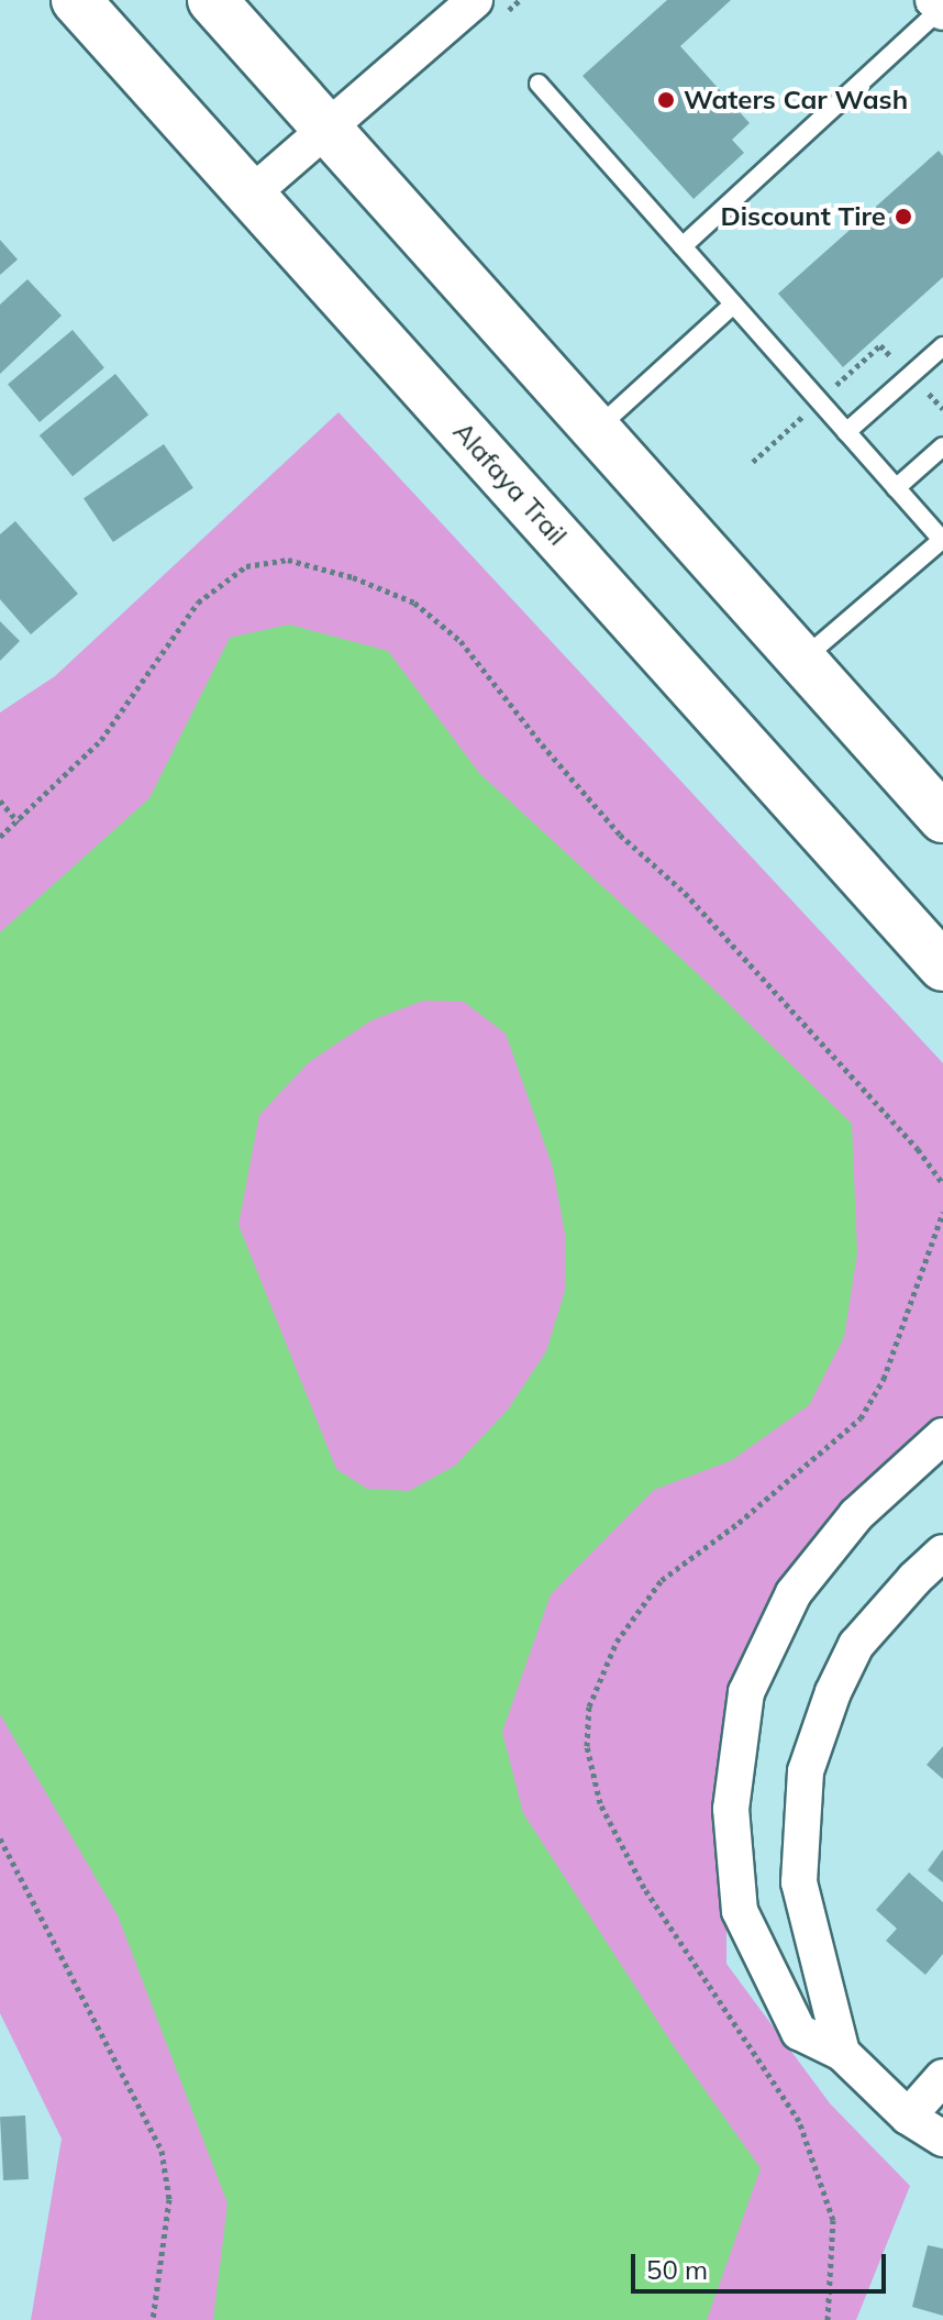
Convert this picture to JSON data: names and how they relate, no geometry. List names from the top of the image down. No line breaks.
{"streets":{"main road":["Alafaya Trail"]},"places":["Waters Car Wash","Discount Tire"],"scale_bar":"50 m"}
